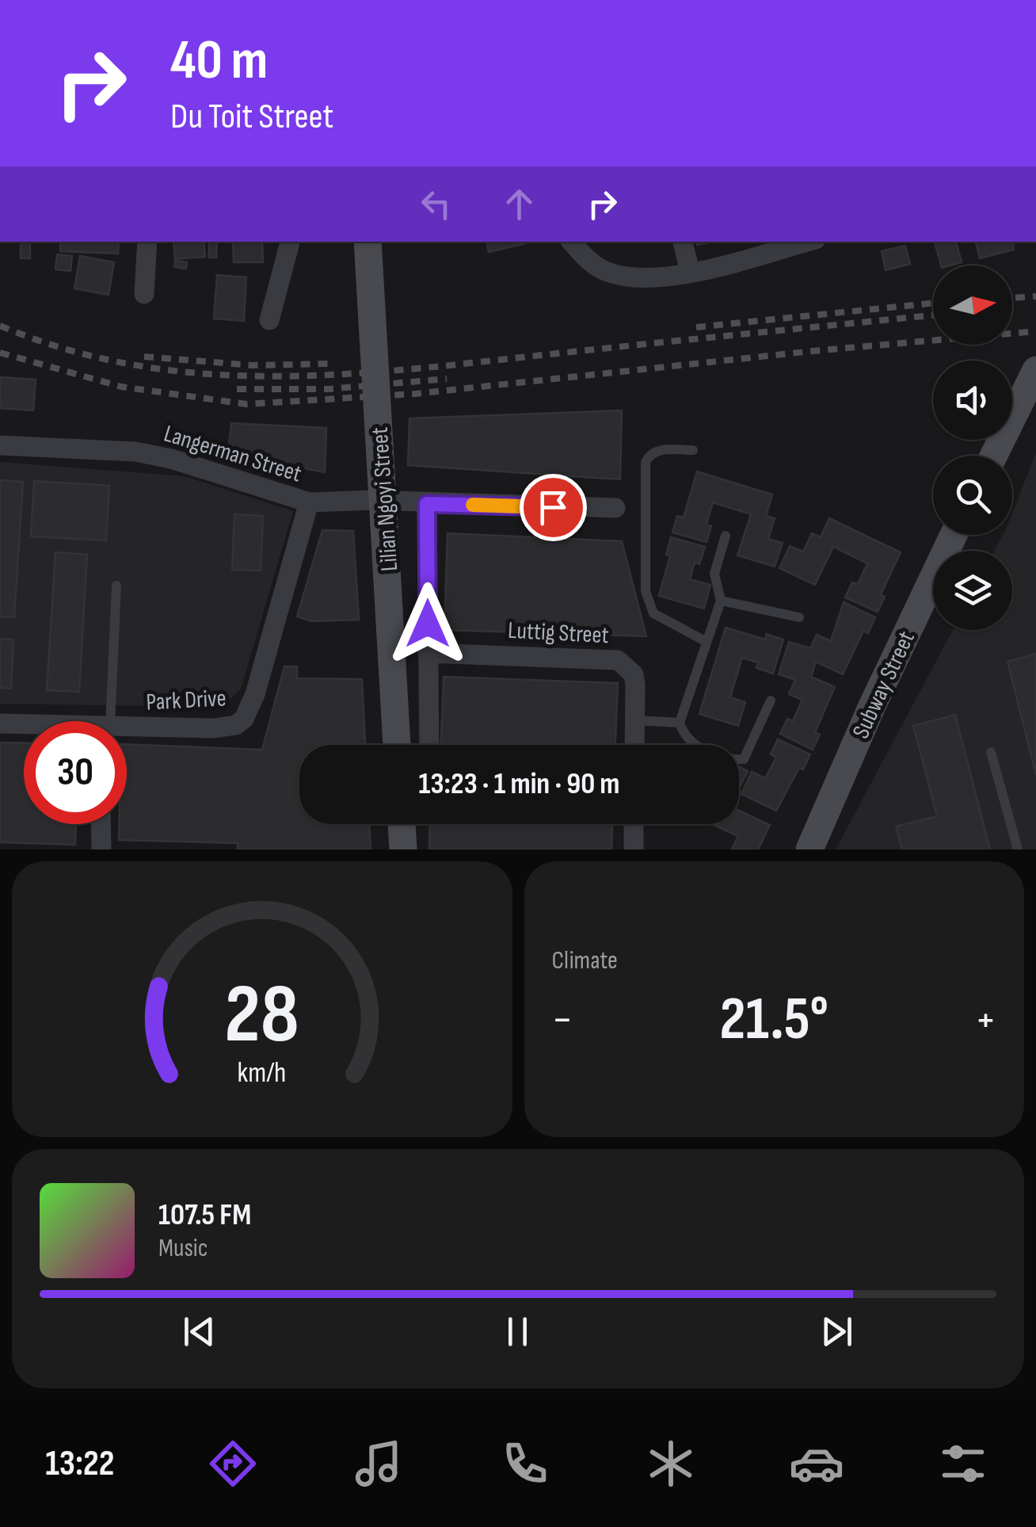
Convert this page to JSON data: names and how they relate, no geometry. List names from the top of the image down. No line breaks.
{"streets":{"street":["Langerman Street","Lilian Ngoyi Street","Luttig Street","Subway Street","Park Drive"]},"crossings":[["Langerman Street","Park Drive"]],"north":"right","page":{"turn":["40 m","Du Toit Street"],"limit":"30","trip":"13:23 · 1 min · 90 m","tile":"Climate","heat":["−","21.5°","+"],"song":["107.5 FM","Music"],"tabs":"13:22","gauge":["28","km/h"]}}
